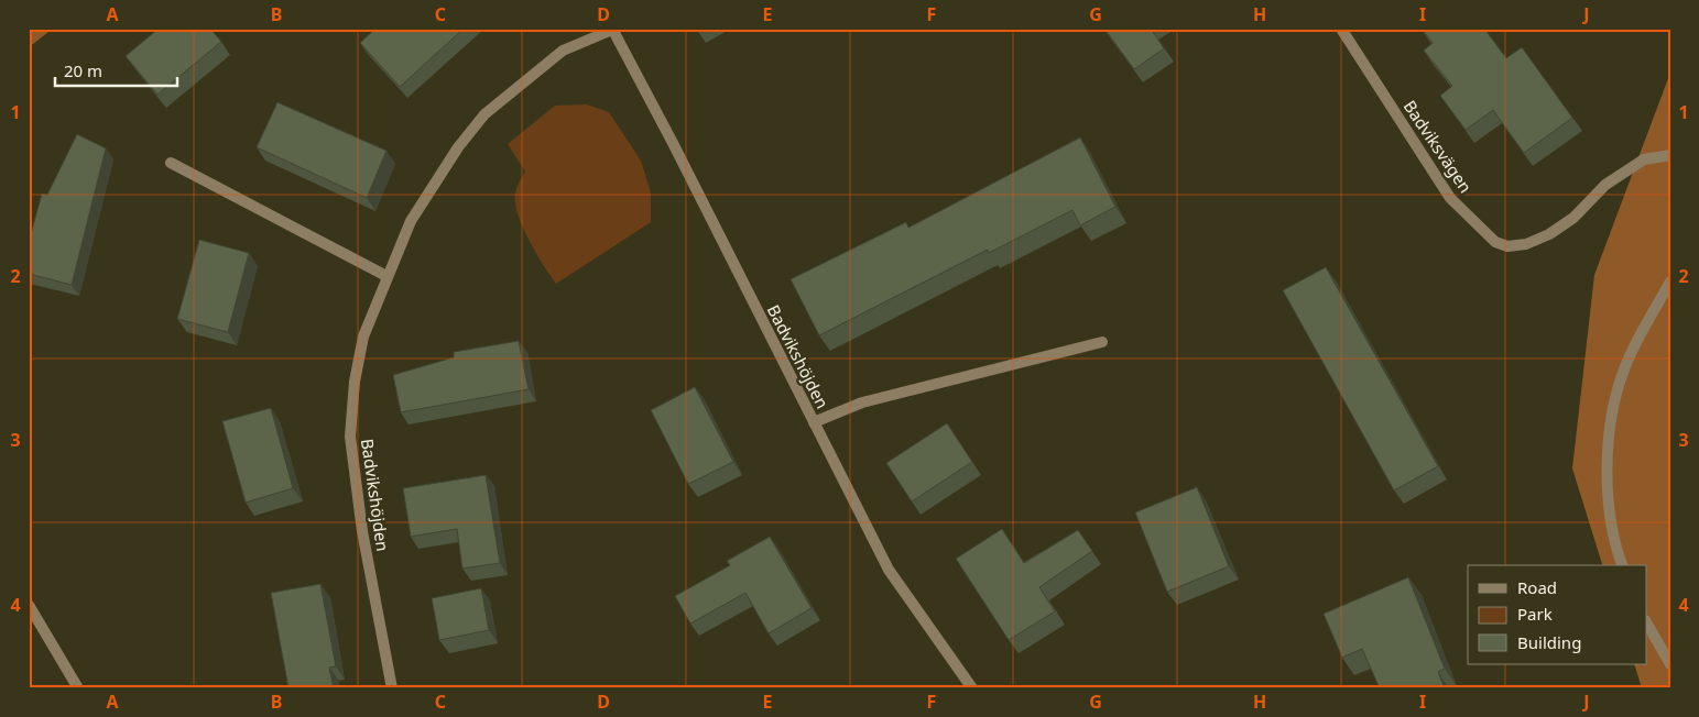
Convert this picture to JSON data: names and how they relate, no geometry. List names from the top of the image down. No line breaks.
{"streets":{"street":["Badviksvägen","Badvikshöjden"]},"legend":["Road","Park","Building"],"scale_bar":"20 m","grid":{"columns":["A","B","C","D","E","F","G","H","I","J"],"rows":["1","2","3","4"]}}
